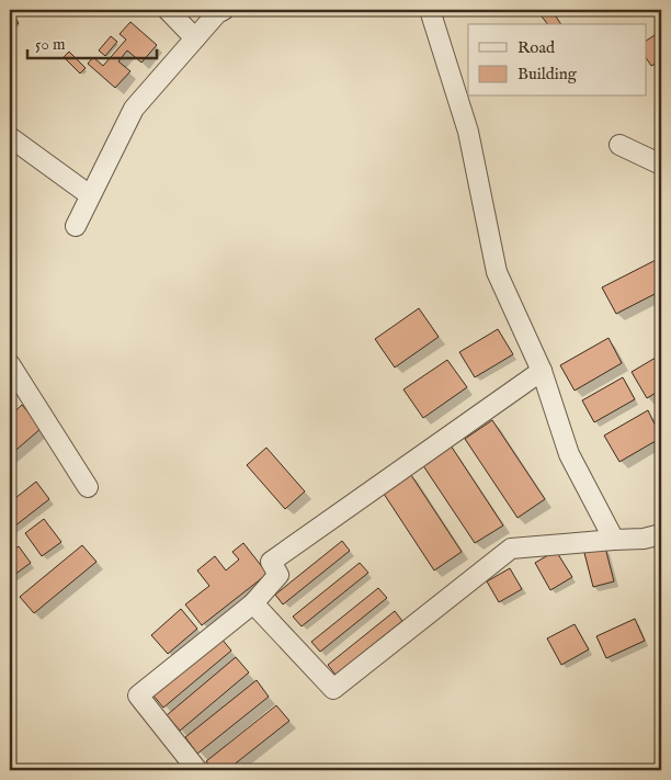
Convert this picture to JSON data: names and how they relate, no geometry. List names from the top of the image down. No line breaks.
{"legend":["Road","Building"],"scale_bar":"50 m"}
